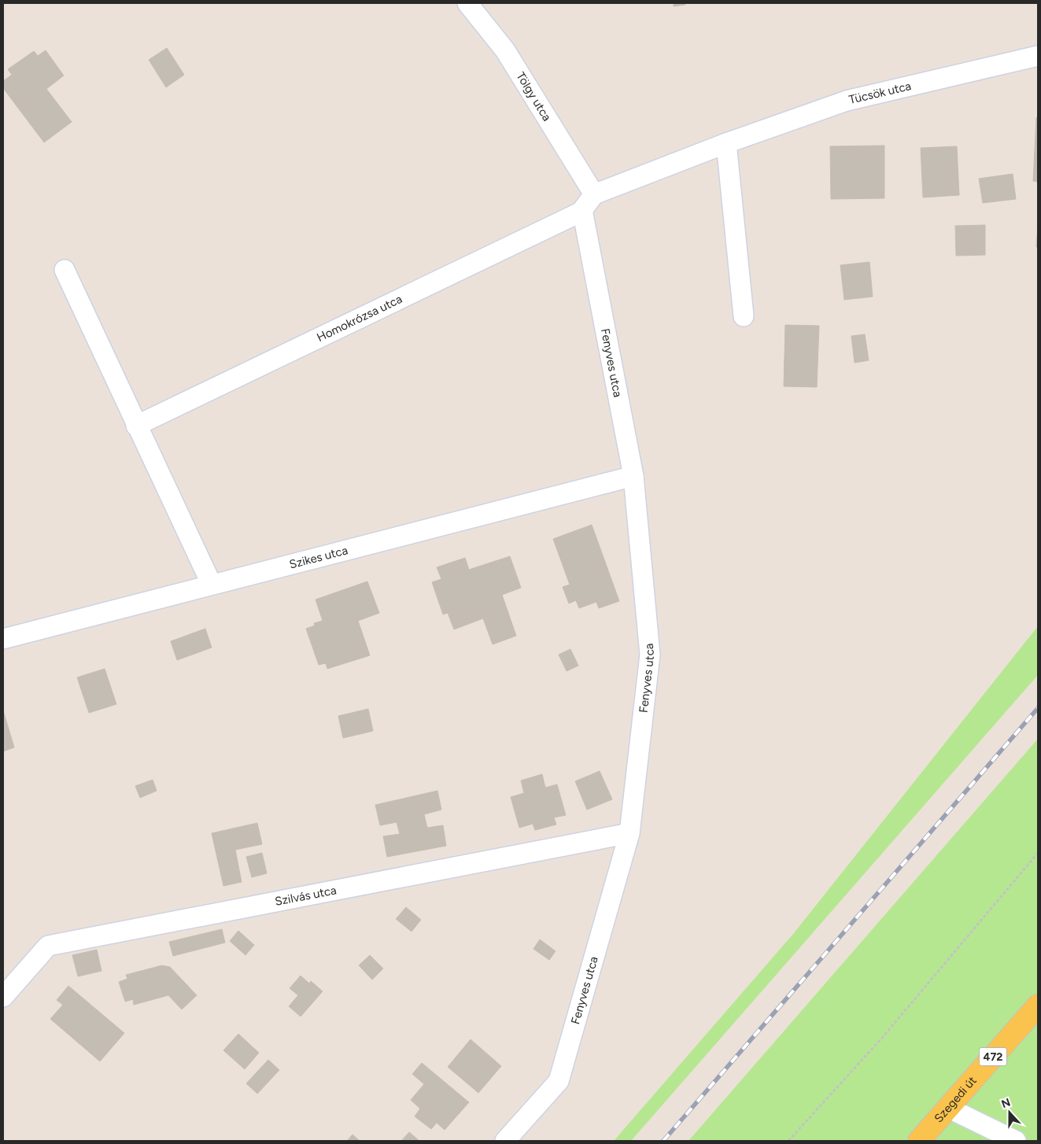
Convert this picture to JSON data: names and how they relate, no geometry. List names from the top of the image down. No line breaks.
{"streets":{"main road":["472","Szegedi út"],"street":["Tücsök utca","Tölgy utca","Homokrózsa utca","Fenyves utca","Szikes utca","Szilvás utca"]},"crossings":[["Tücsök utca","Tölgy utca"],["Homokrózsa utca","Fenyves utca"],["Fenyves utca","Szikes utca"],["Fenyves utca","Szilvás utca"]],"north":"top"}
